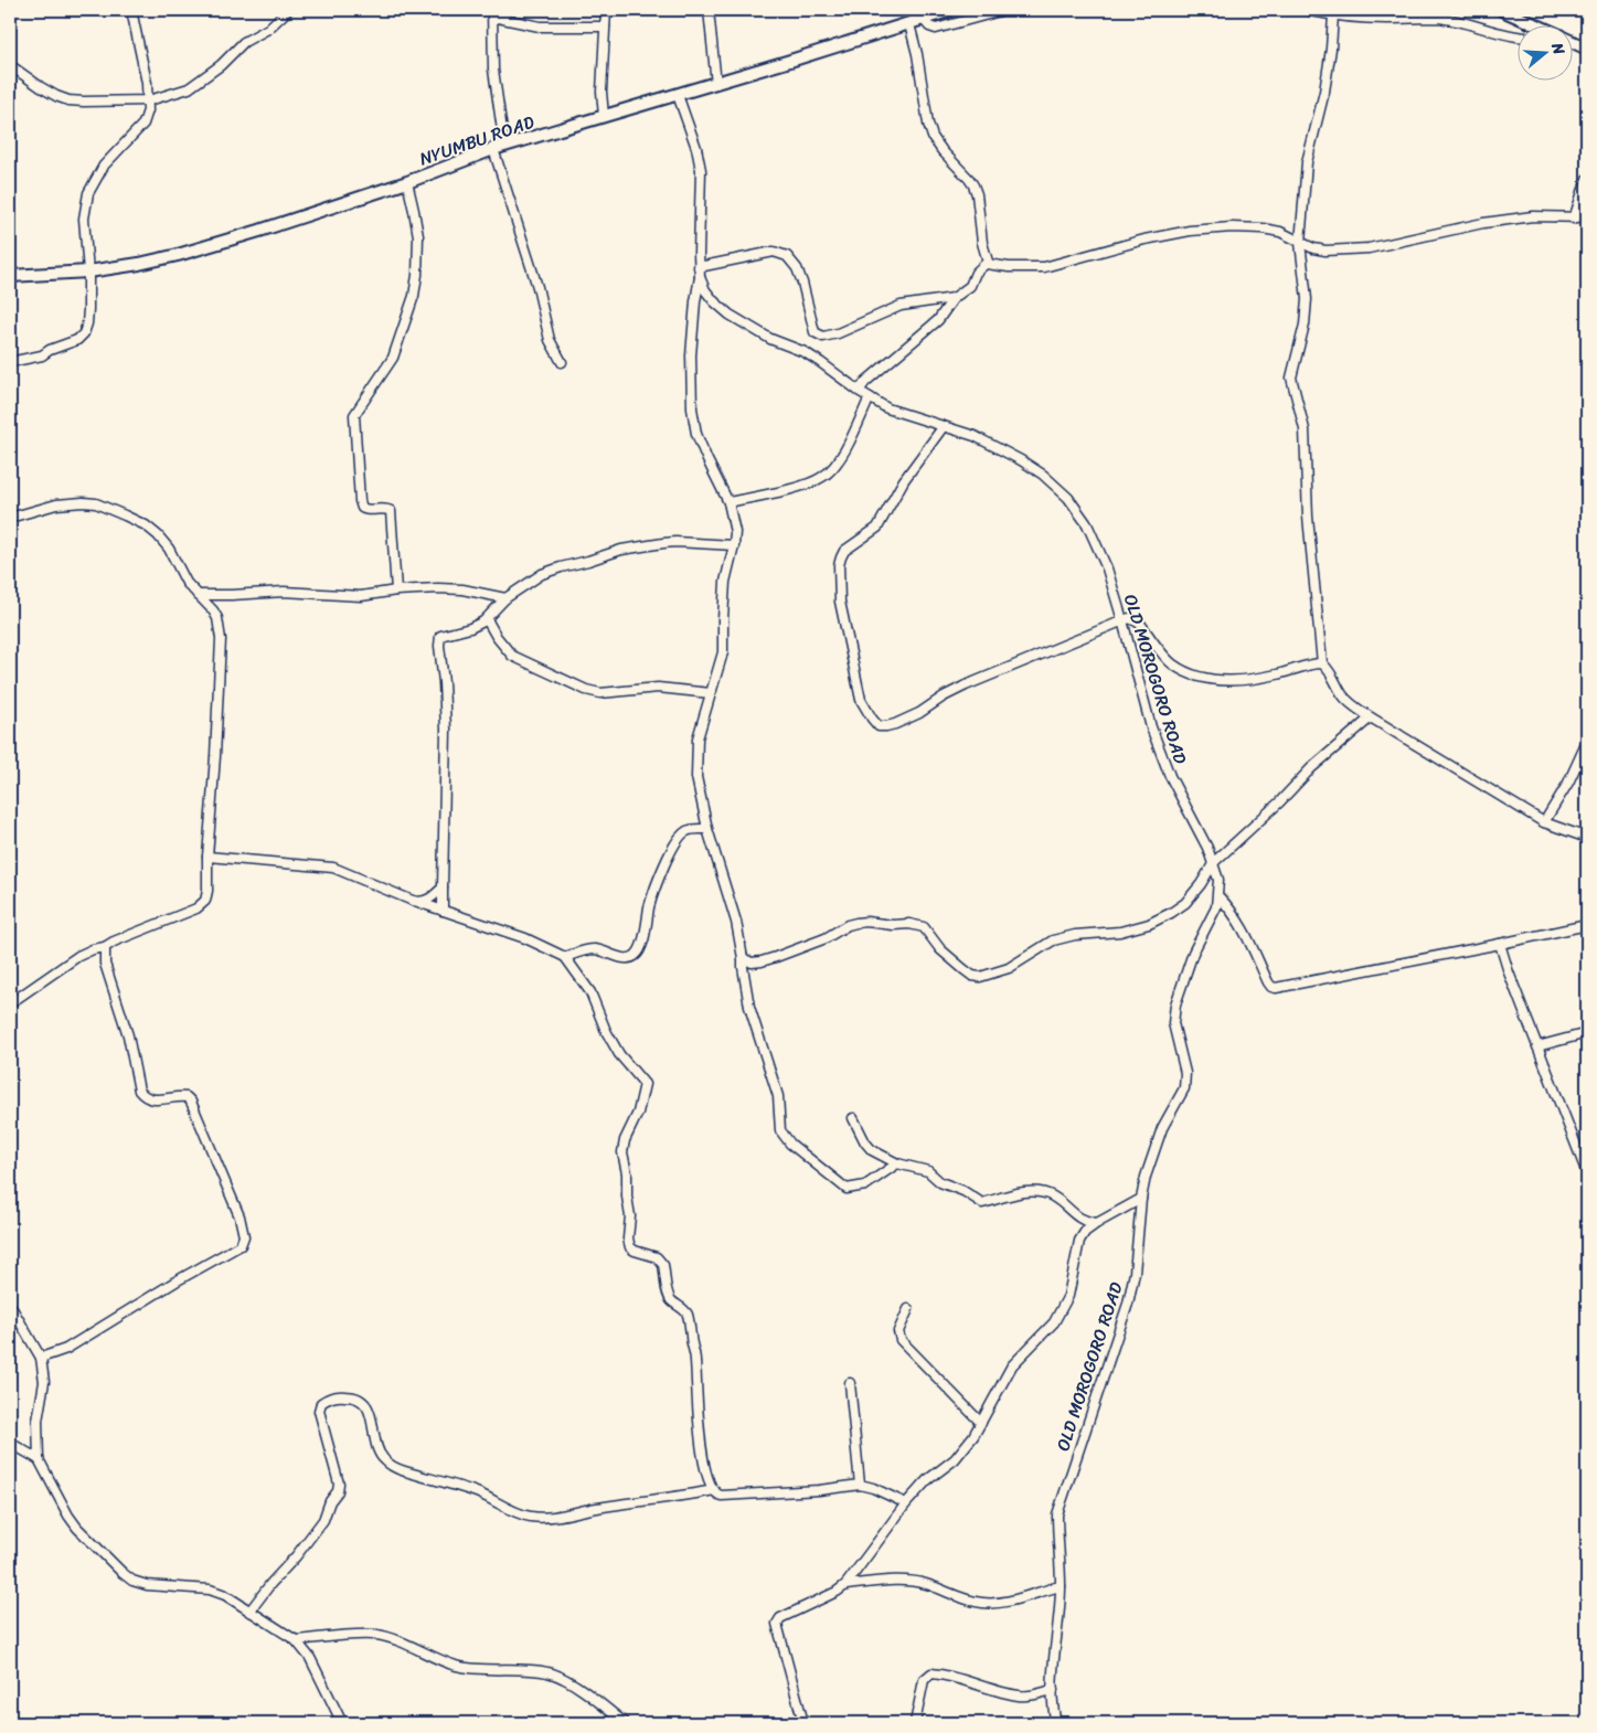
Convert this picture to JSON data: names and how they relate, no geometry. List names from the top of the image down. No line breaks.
{"streets":{"street":["NYUMBU ROAD","OLD MOROGORO ROAD"]},"crossings":[["NYUMBU ROAD","OLD MOROGORO ROAD"]],"north":"right"}
